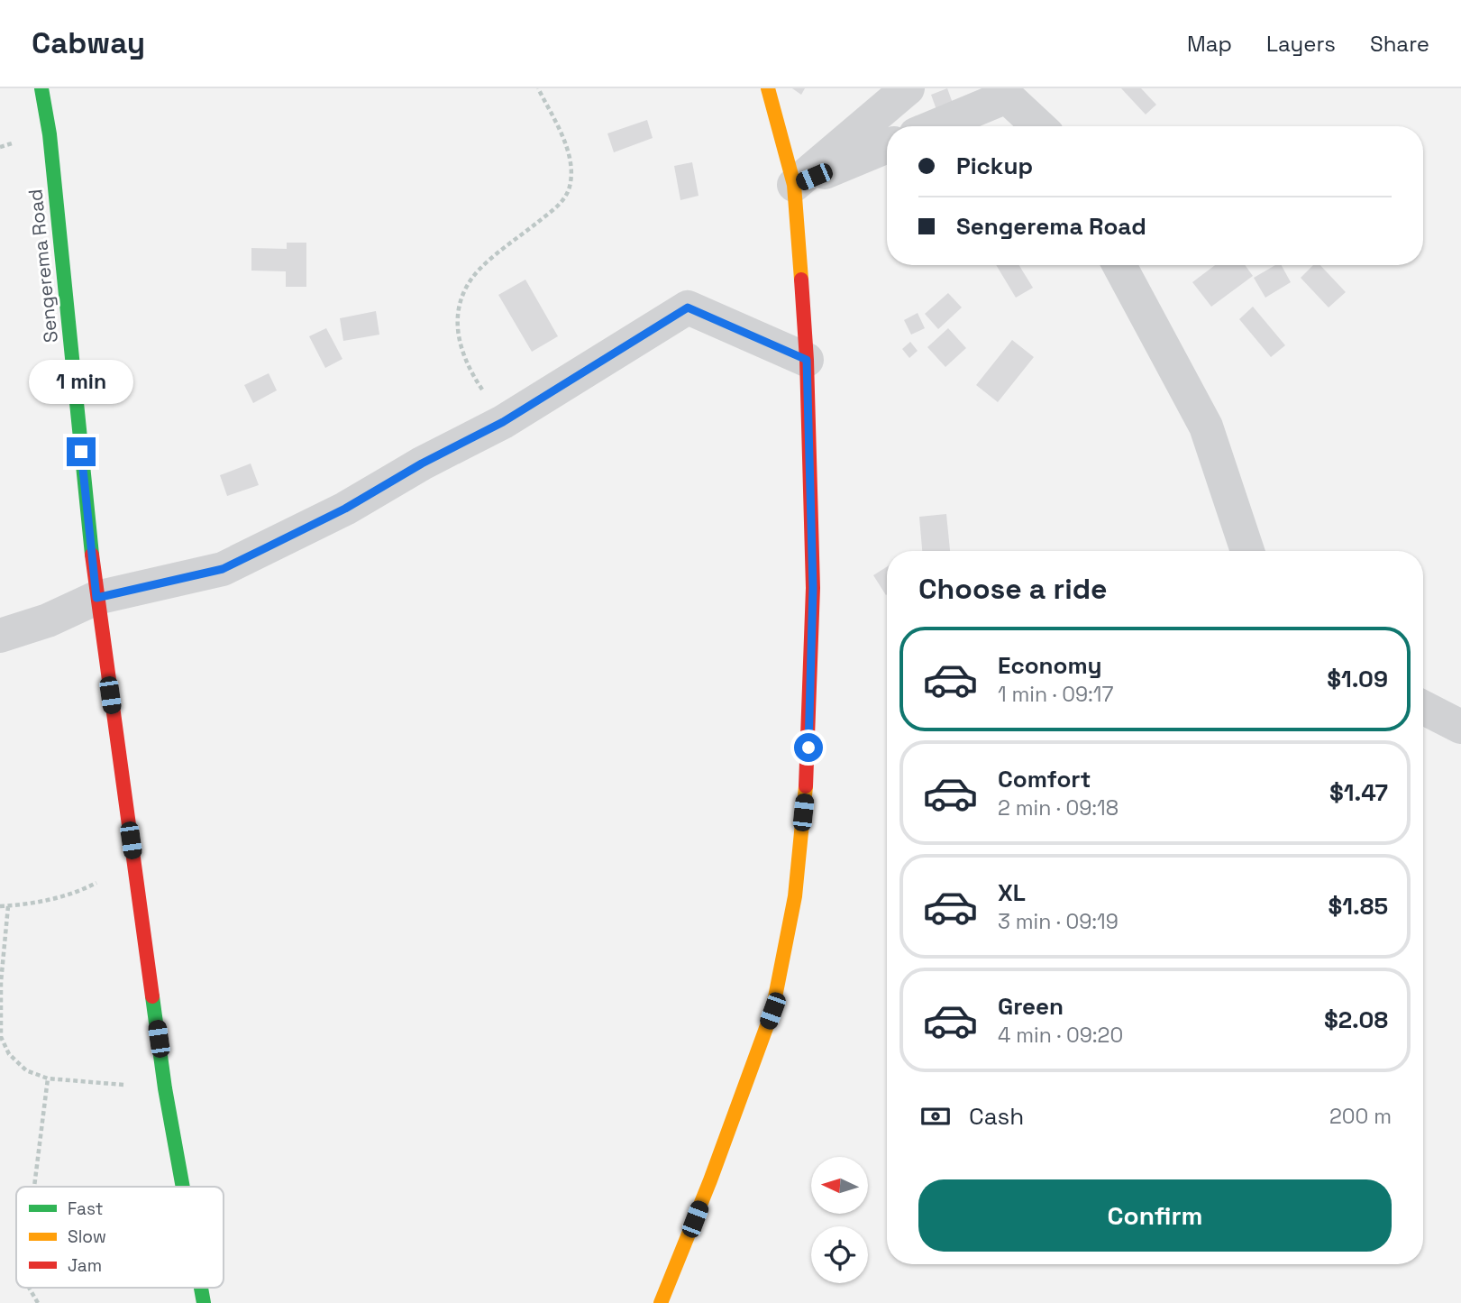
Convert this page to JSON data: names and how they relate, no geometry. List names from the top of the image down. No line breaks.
{"streets":{"street":["Sengerema Road"]},"legend":["Fast","Slow","Jam"],"north":"left","page":{"header":"Cabway","nav":["Map","Layers","Share"],"banner":["Pickup","Sengerema Road"],"bubble":"1 min","heading":"Choose a ride","list":[{"name":"Economy","note":"1 min · 09:17","value":"$1.09"},{"name":"Comfort","note":"2 min · 09:18","value":"$1.47"},{"name":"XL","note":"3 min · 09:19","value":"$1.85"},{"name":"Green","note":"4 min · 09:20","value":"$2.08"}],"pay":["Cash","200 m"],"buttons":"Confirm"}}
